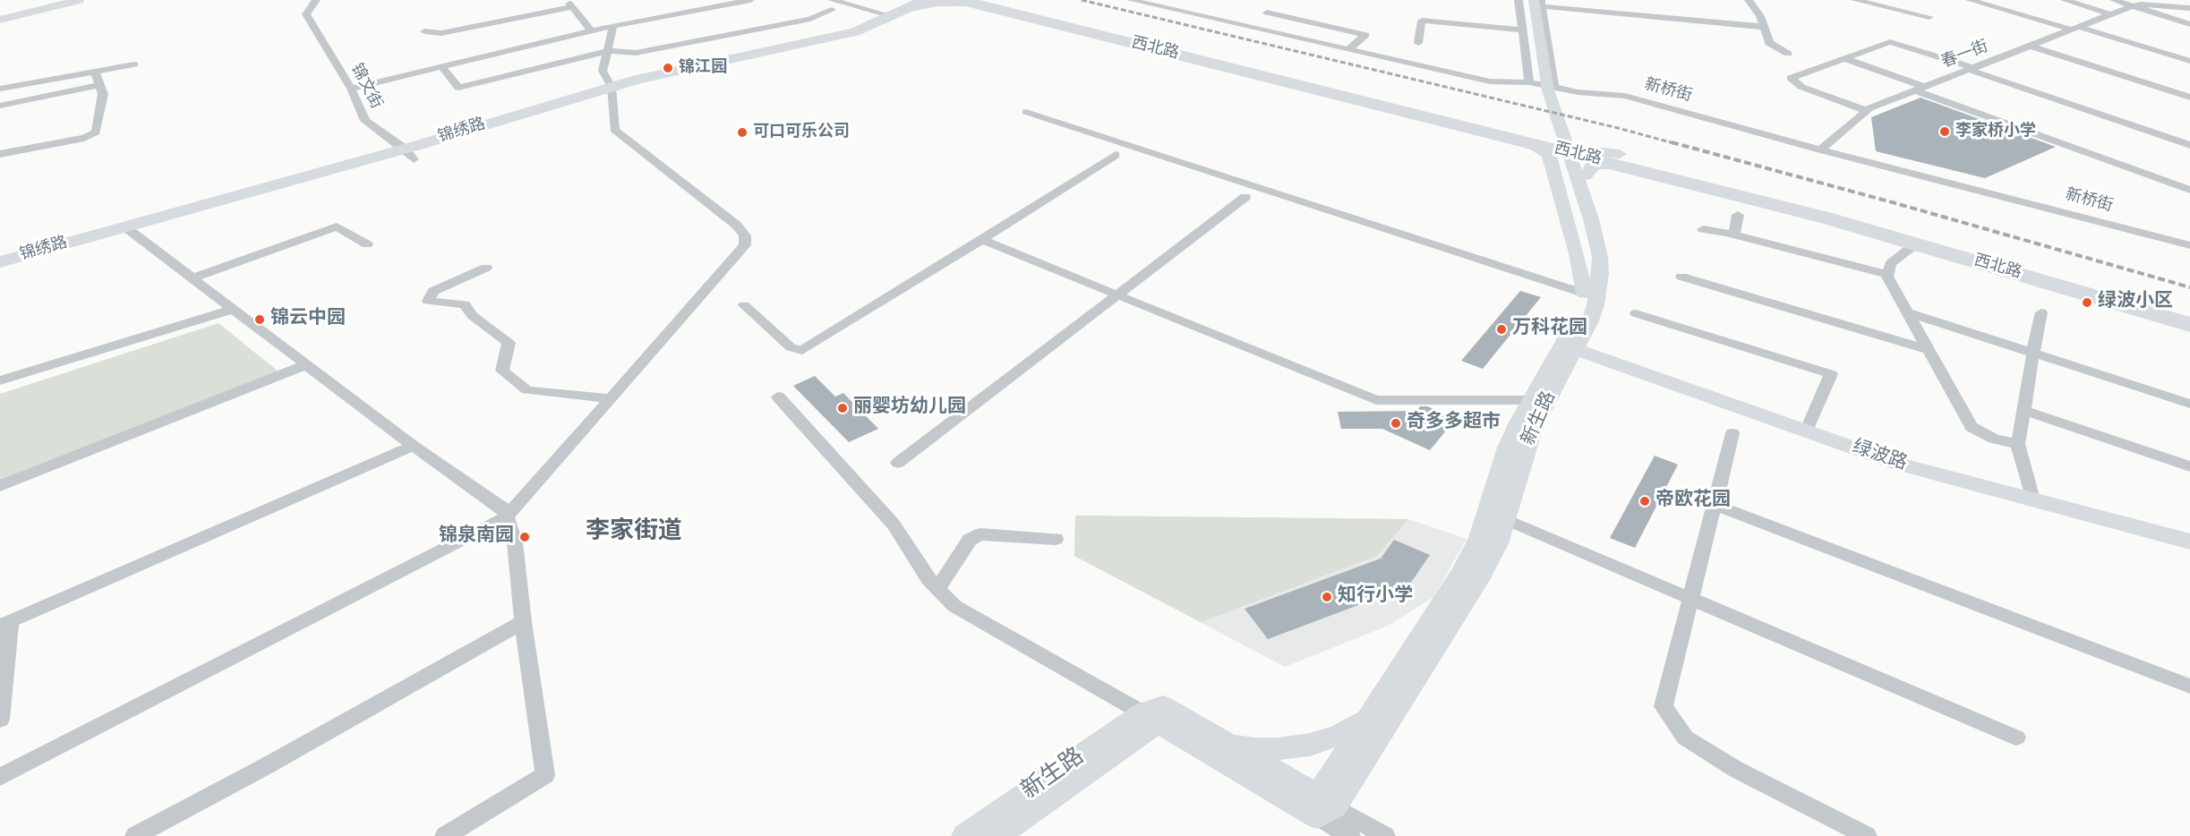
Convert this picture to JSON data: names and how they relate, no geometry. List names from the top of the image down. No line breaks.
{"streets":{"highway":["西北路"],"main road":["锦绣路","新生路","绿波路"],"street":["春一街","锦文街","新桥街"]},"crossings":[["春一街","新桥街"],["锦文街","锦绣路"],["新生路","绿波路"]],"districts":["李家街道"],"places":["锦江园","李家桥小学","可口可乐公司","绿波小区","锦云中园","万科花园","丽婴坊幼儿园","奇多多超市","帝欧花园","锦泉南园","知行小学"]}
